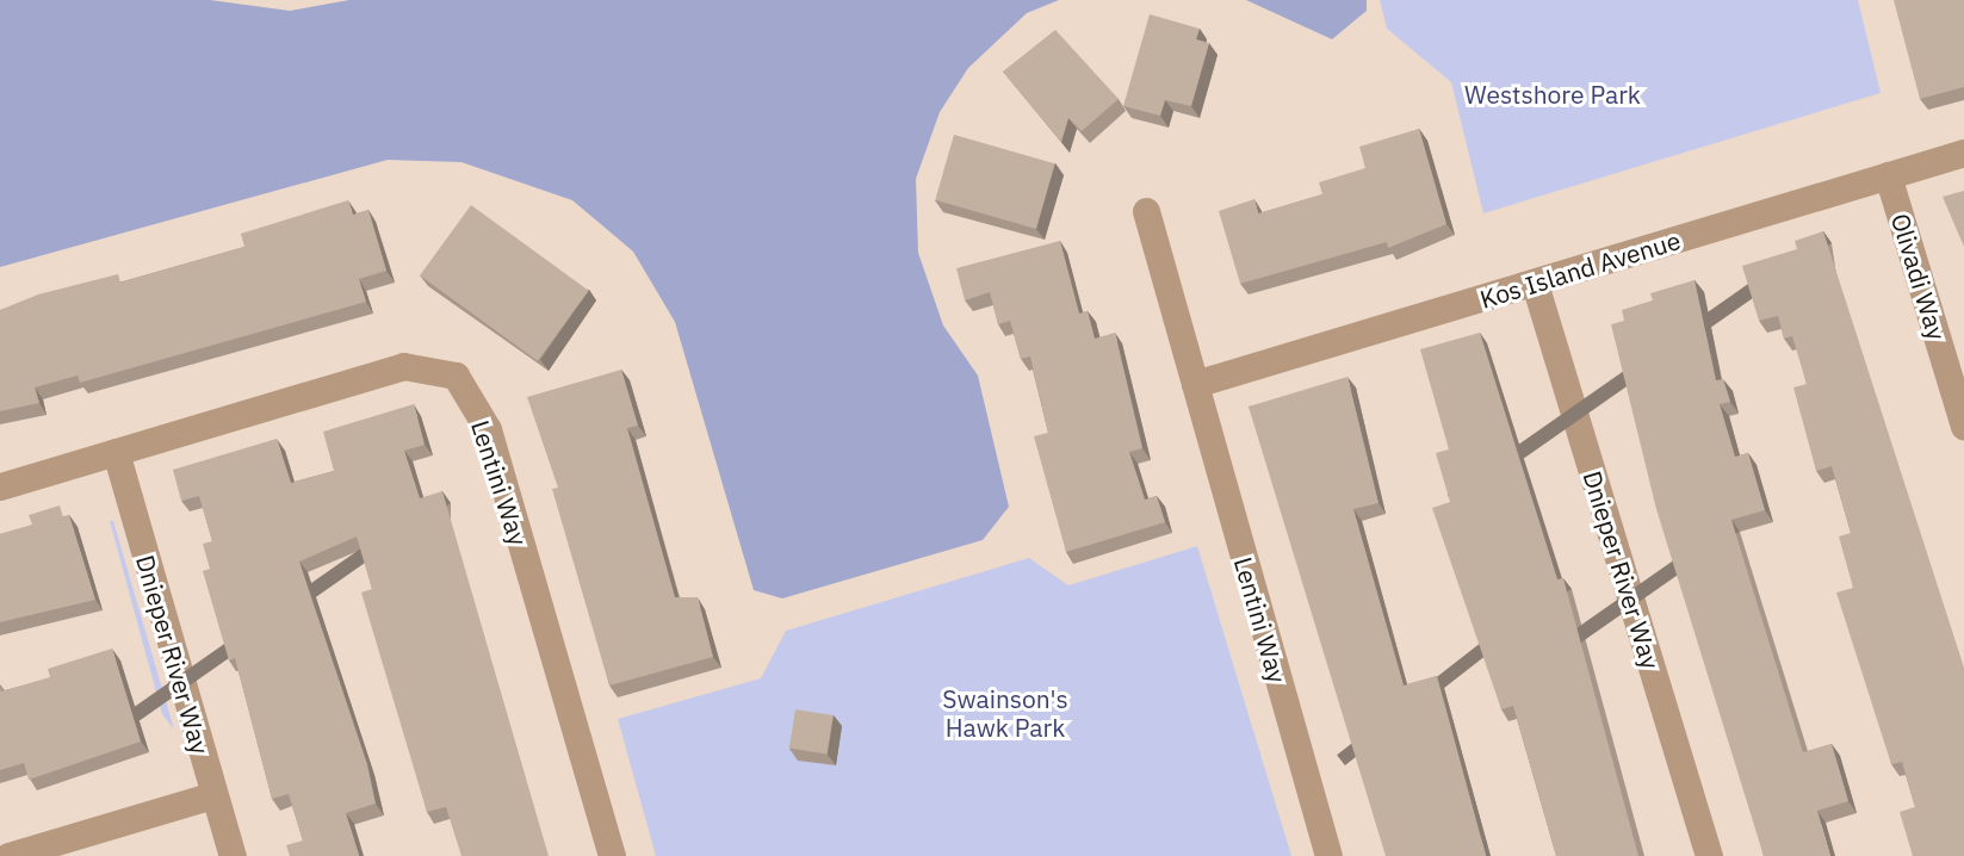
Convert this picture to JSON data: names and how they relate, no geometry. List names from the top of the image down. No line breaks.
{"streets":{"street":["Kos Island Avenue","Olivadi Way","Lentini Way","Dnieper River Way"]},"crossings":[["Kos Island Avenue","Olivadi Way"],["Kos Island Avenue","Lentini Way"],["Kos Island Avenue","Dnieper River Way"],["Lentini Way","Dnieper River Way"]],"parks":["Westshore Park","Swainson's Hawk Park"]}
